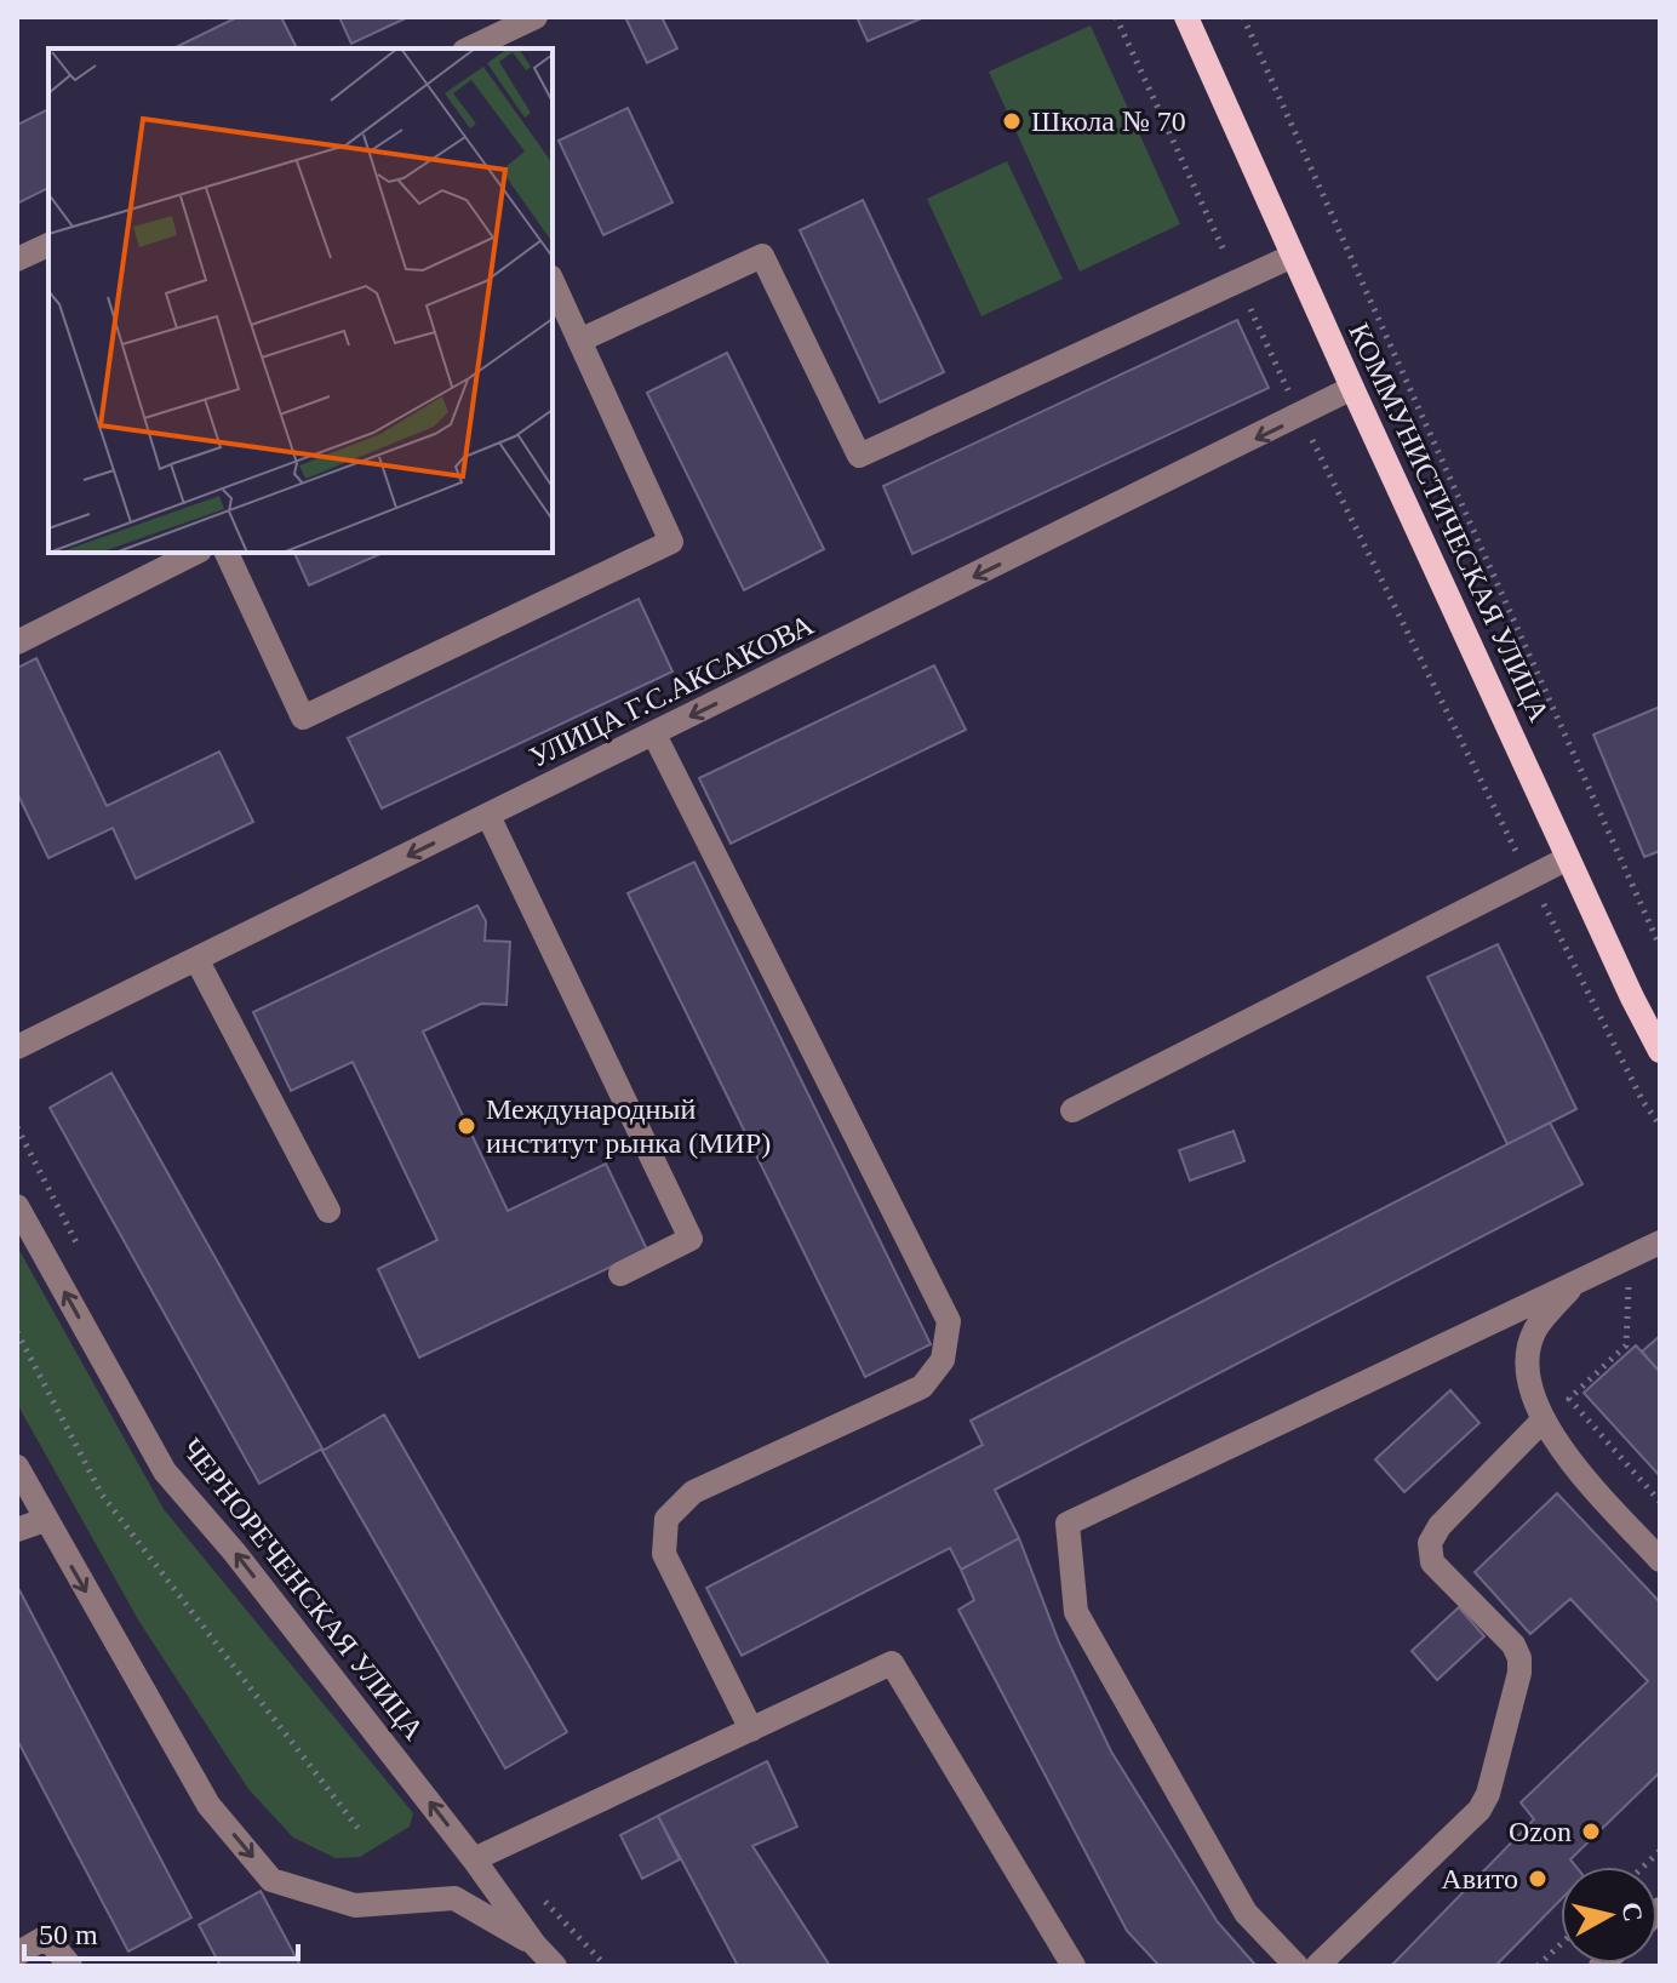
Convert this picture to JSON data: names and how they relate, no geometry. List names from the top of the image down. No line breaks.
{"streets":{"main road":["КОММУНИСТИЧЕСКАЯ УЛИЦА"],"street":["УЛИЦА Г.С.АКСАКОВА","ЧЕРНОРЕЧЕНСКАЯ УЛИЦА"]},"crossings":[["КОММУНИСТИЧЕСКАЯ УЛИЦА","УЛИЦА Г.С.АКСАКОВА"]],"one_way":["УЛИЦА Г.С.АКСАКОВА"],"places":["Школа № 70","Международный институт рынка (МИР)","Ozon","Авито"],"scale_bar":"50 m","north":"right"}
